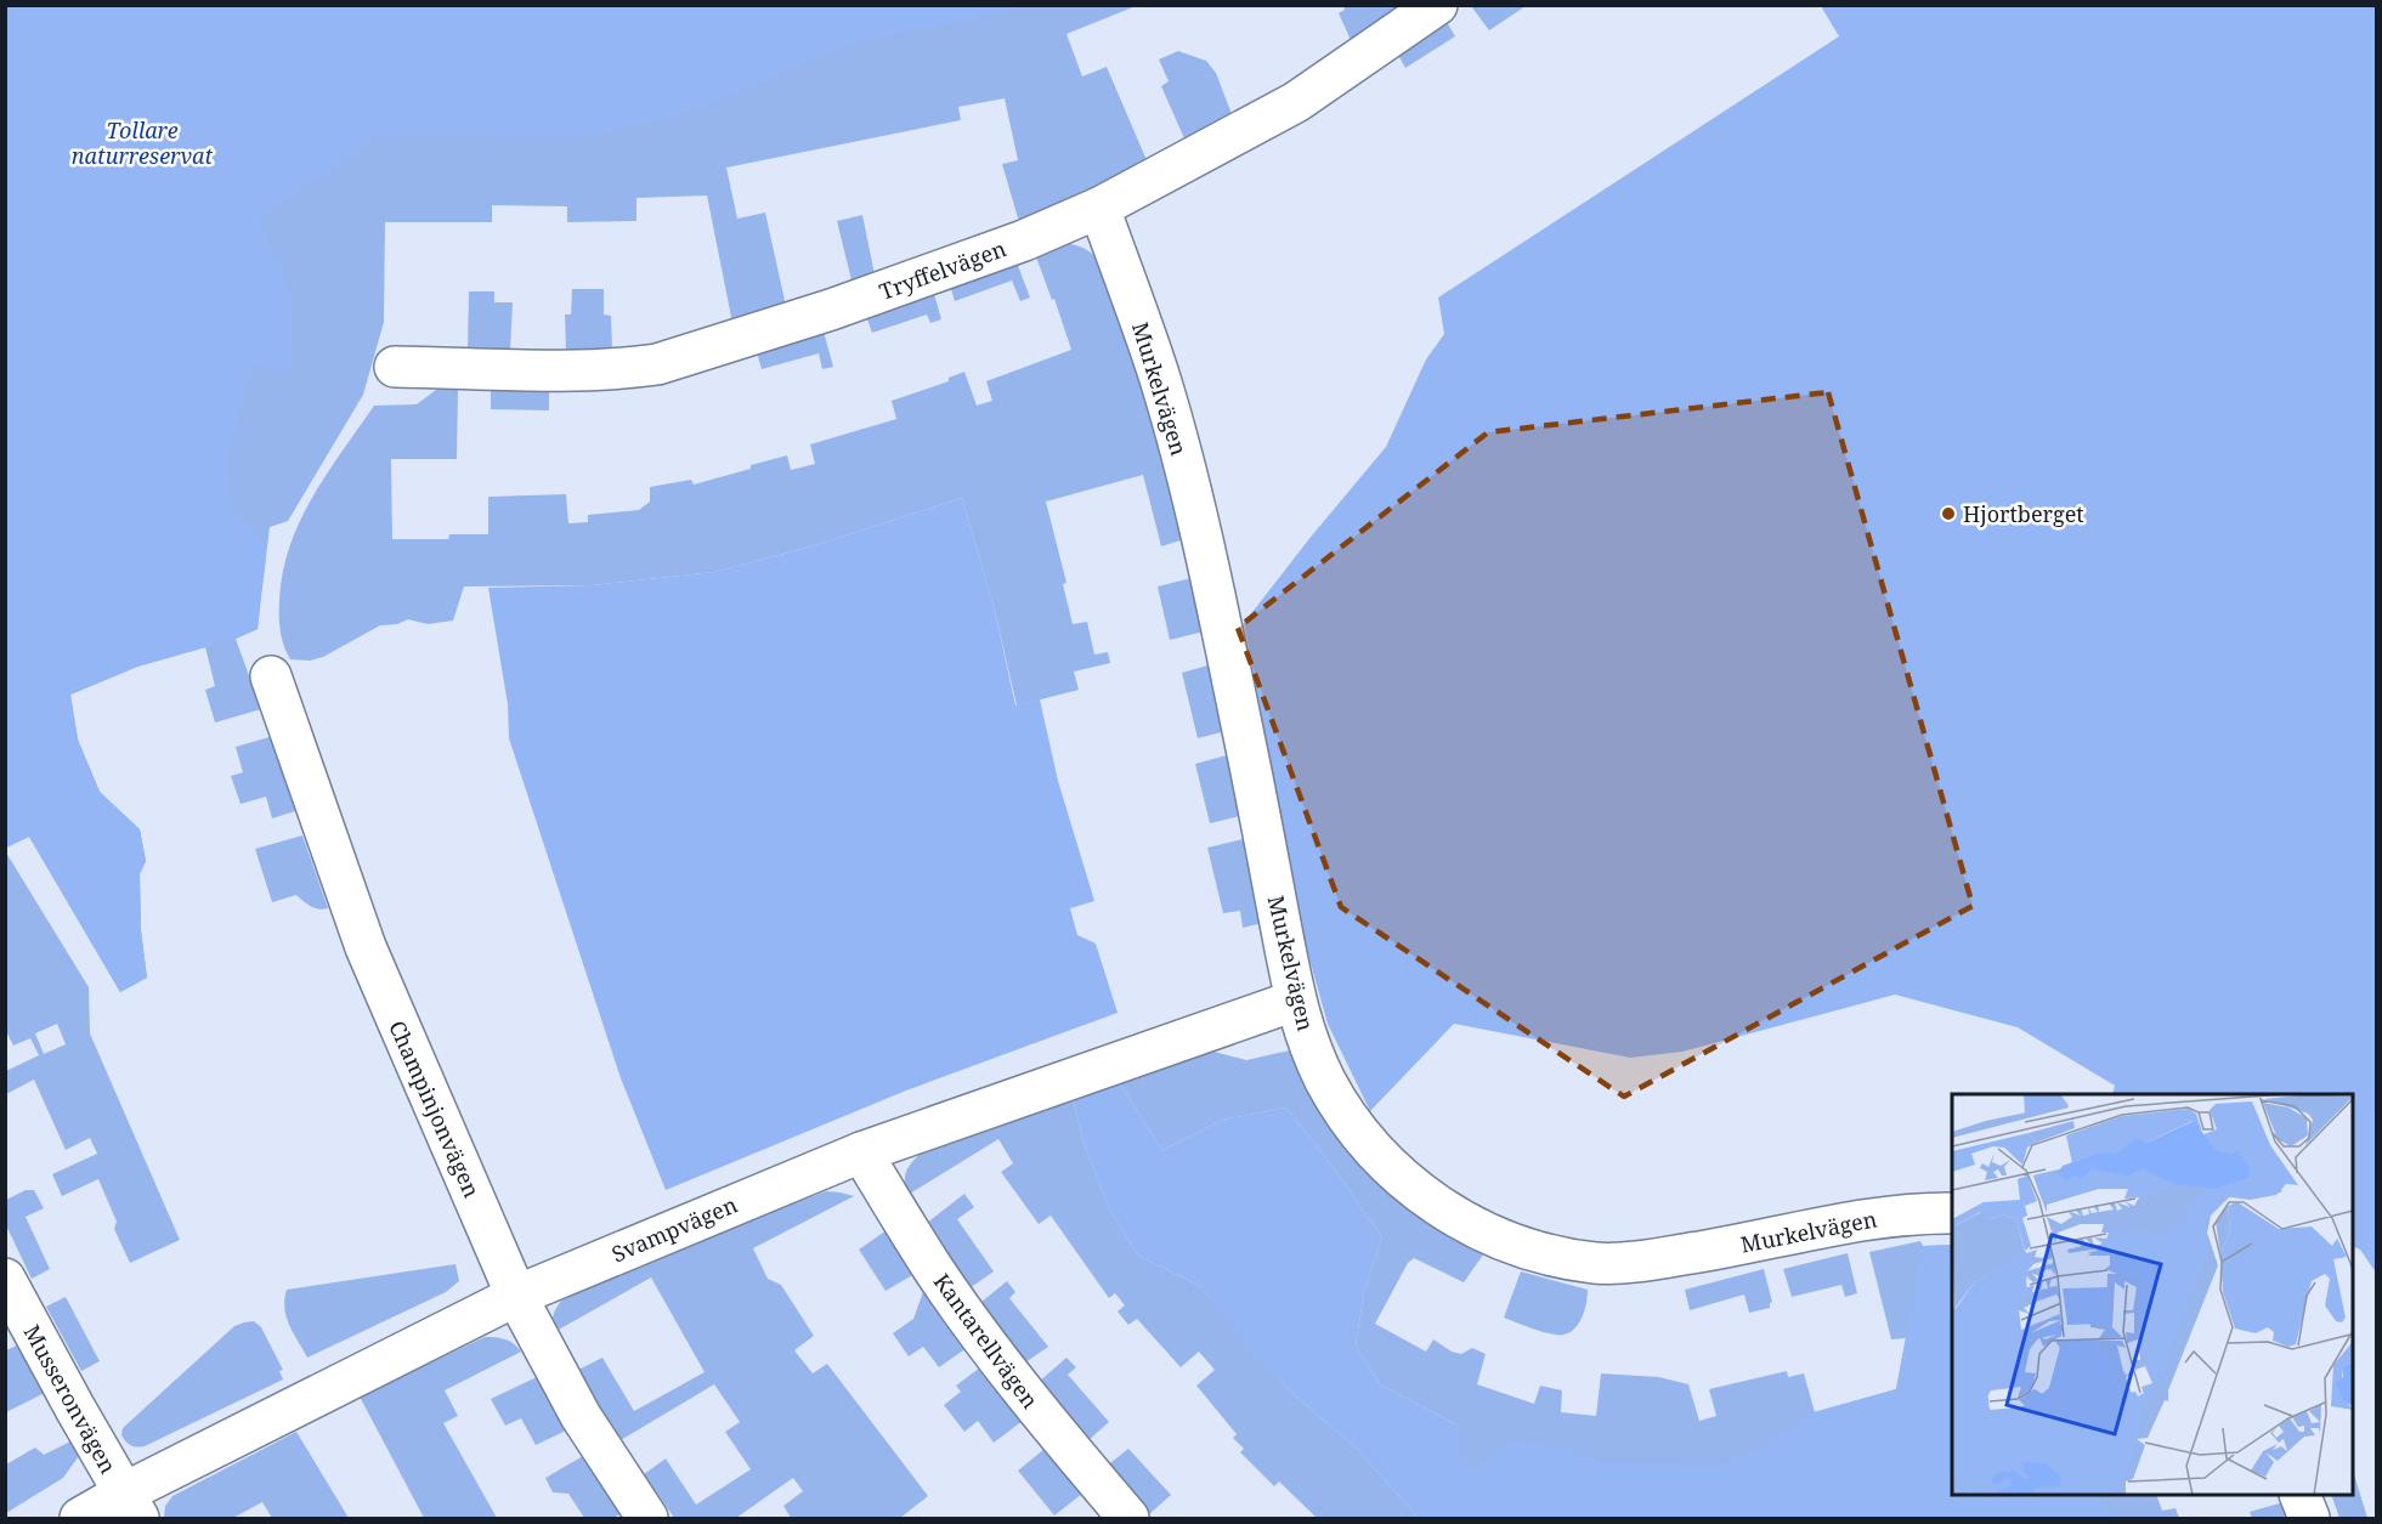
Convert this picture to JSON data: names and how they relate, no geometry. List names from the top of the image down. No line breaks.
{"streets":{"street":["Tryffelvägen","Murkelvägen","Champinjonvägen","Svampvägen","Kantarellvägen","Musseronvägen"]},"crossings":[["Tryffelvägen","Murkelvägen"],["Murkelvägen","Svampvägen"],["Champinjonvägen","Svampvägen"],["Svampvägen","Kantarellvägen"],["Svampvägen","Musseronvägen"]],"parks":["Tollare naturreservat"],"places":["Hjortberget"]}
